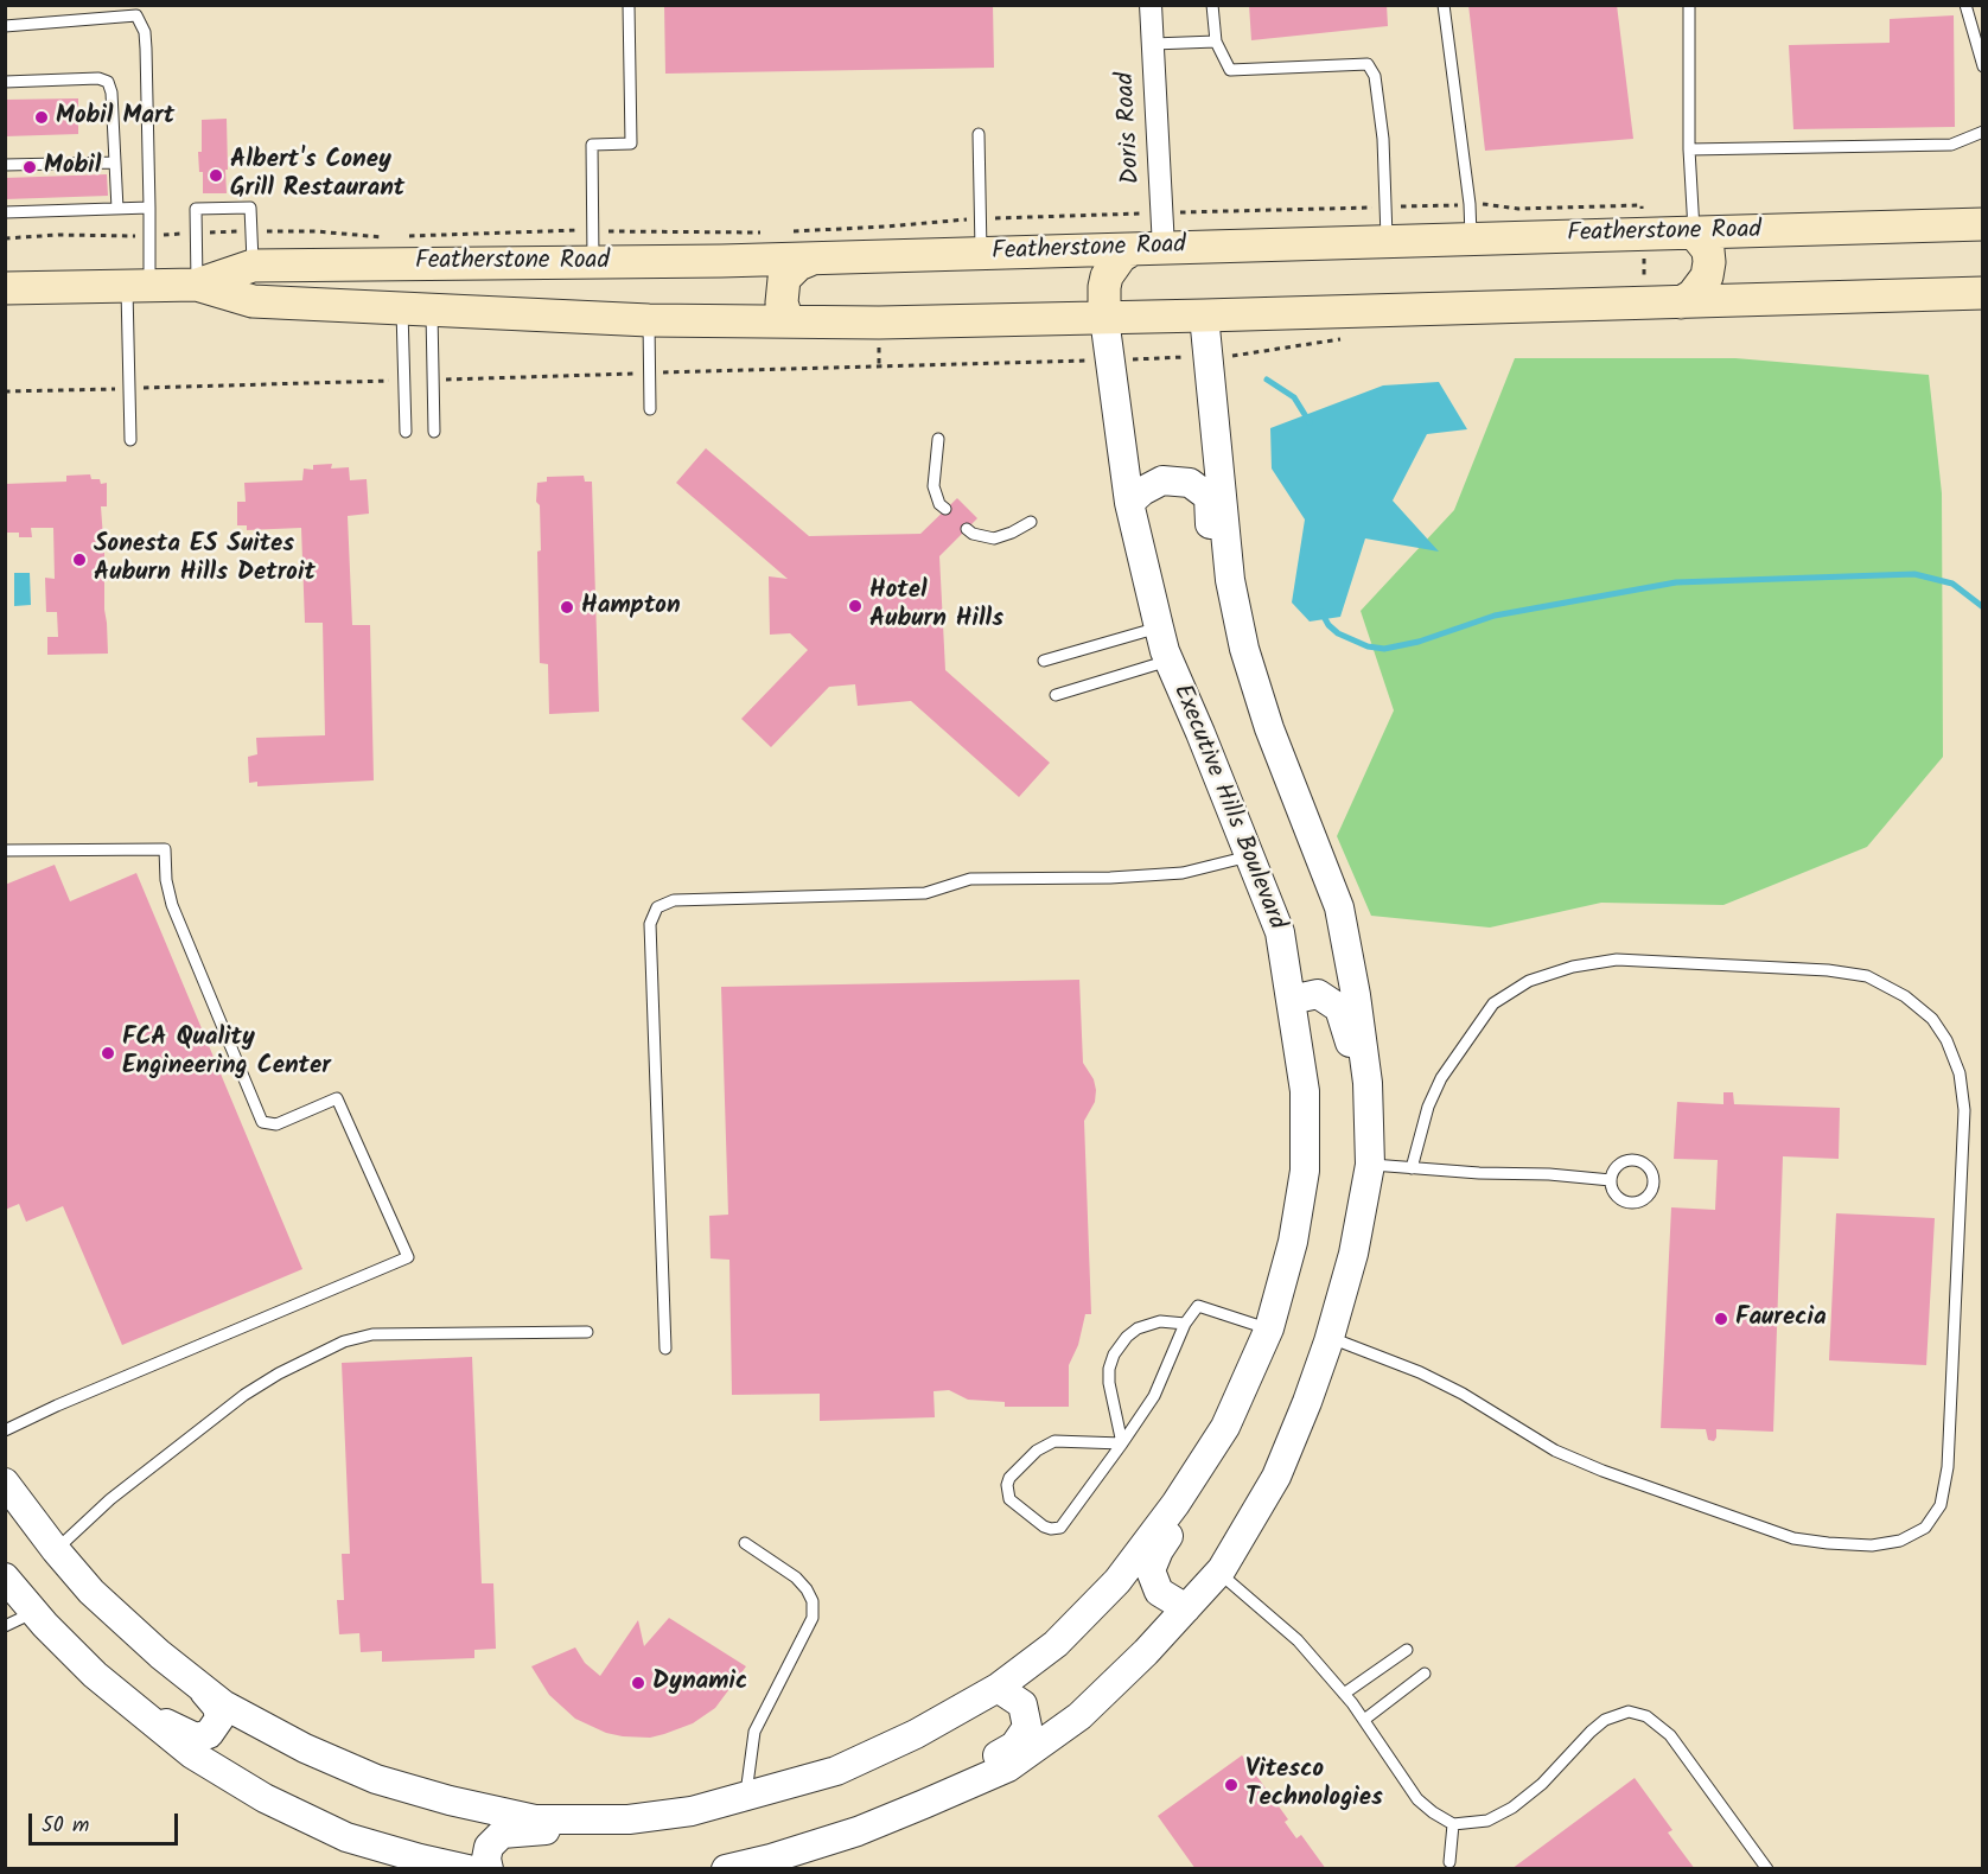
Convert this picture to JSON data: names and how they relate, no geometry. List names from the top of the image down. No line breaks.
{"streets":{"main road":["Featherstone Road"],"street":["Doris Road","Executive Hills Boulevard"]},"crossings":[["Doris Road","Featherstone Road"],["Featherstone Road","Executive Hills Boulevard"]],"places":["Mobil Mart","Mobil","Albert's Coney Grill Restaurant","Sonesta ES Suites Auburn Hills Detroit","Hotel Auburn Hills","Hampton","FCA Quality Engineering Center","Faurecia","Dynamic","Vitesco Technologies"],"scale_bar":"50 m"}
